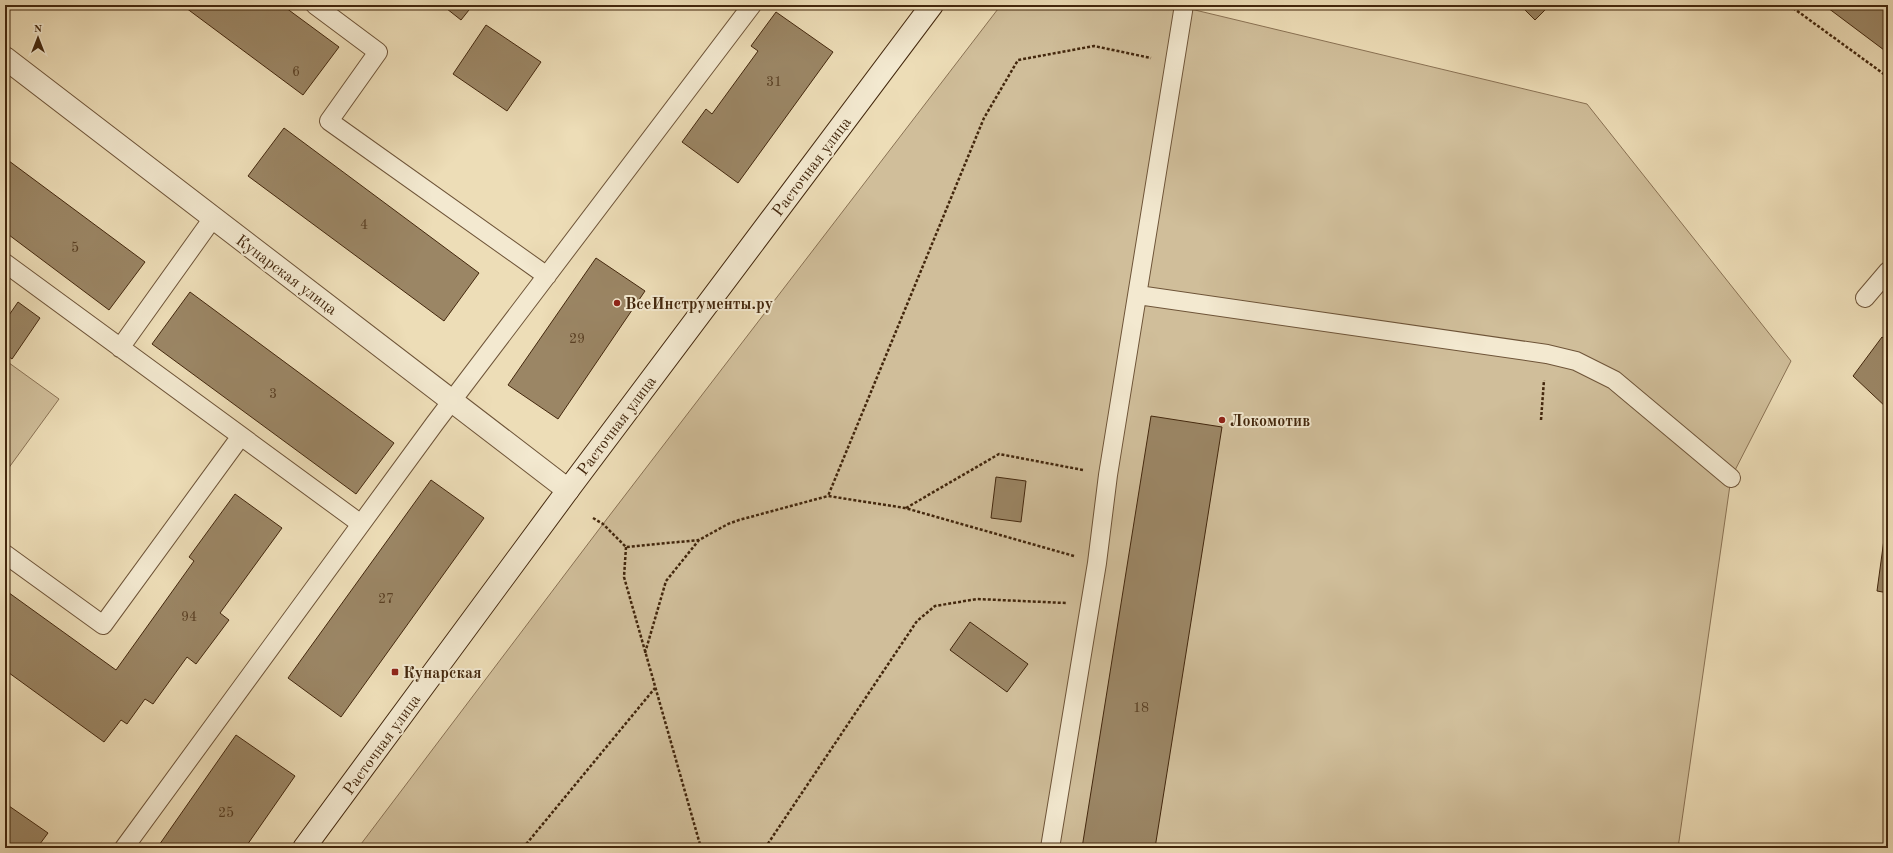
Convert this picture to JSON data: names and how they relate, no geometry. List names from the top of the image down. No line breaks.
{"streets":{"main road":["Расточная улица","Кунарская улица"]},"crossings":[["Расточная улица","Кунарская улица"]],"places":{"other":["ВсеИнструменты.ру","Локомотив"],"transit":["Кунарская"]},"house_numbers":["6","31","4","5","29","3","27","94","18","25"],"north":"top"}
